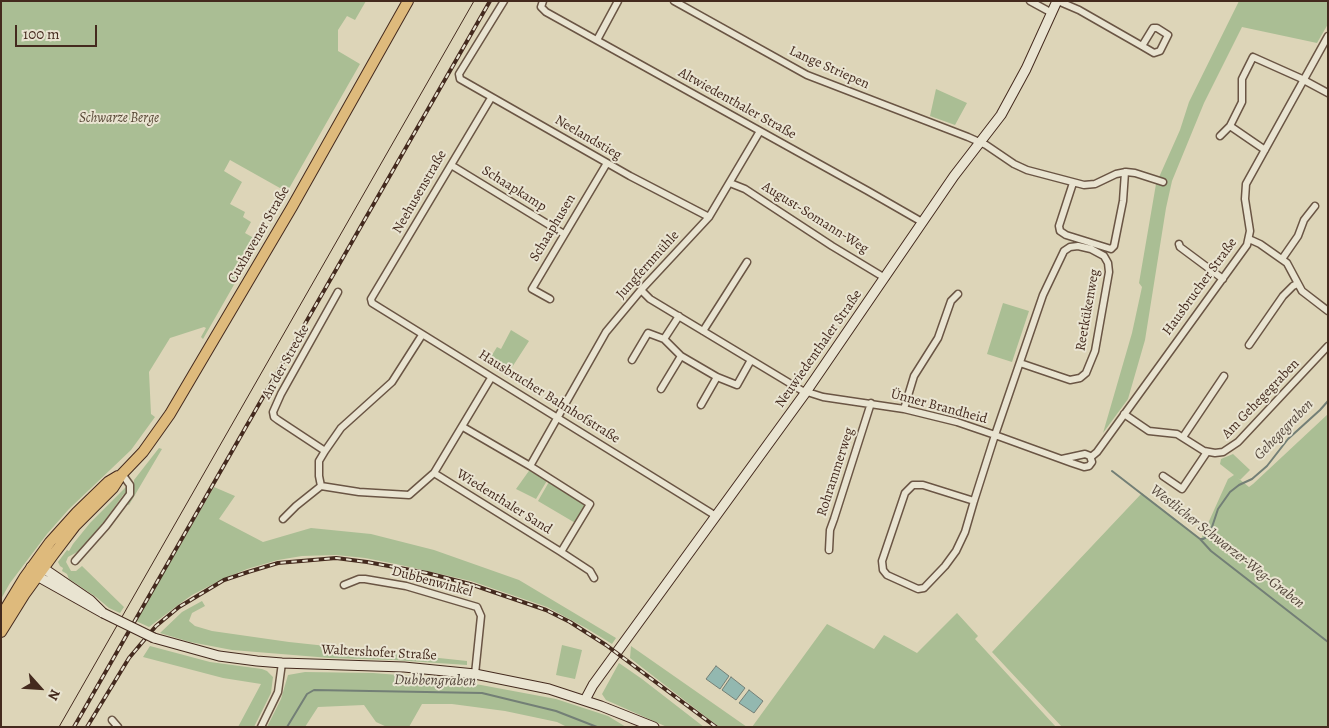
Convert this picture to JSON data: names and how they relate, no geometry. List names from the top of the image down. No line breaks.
{"streets":{"main road":["Cuxhavener Straße"],"street":["Lange Striepen","Altwiedenthaler Straße","Neelandstieg","Schaapkamp","Neehusenstraße","August-Somann-Weg","Schaaphusen","Jungfernmühle","Hausbrucher Straße","Reetkükenweg","Neuwiedenthaler Straße","An der Strecke","Hausbrucher Bahnhofstraße","Am Gehegegraben","Ünner Brandheid","Rohrammerweg","Wiedenthaler Sand","Dubbenwinkel","Waltershofer Straße"]},"crossings":[["Lange Striepen","Neuwiedenthaler Straße"],["Altwiedenthaler Straße","Jungfernmühle"],["Altwiedenthaler Straße","Neuwiedenthaler Straße"],["Neelandstieg","Neehusenstraße"],["Neelandstieg","Schaaphusen"],["Neelandstieg","Jungfernmühle"],["Schaapkamp","Neehusenstraße"],["Schaapkamp","Schaaphusen"],["Neehusenstraße","Hausbrucher Bahnhofstraße"],["August-Somann-Weg","Jungfernmühle"],["August-Somann-Weg","Neuwiedenthaler Straße"],["Cuxhavener Straße","Waltershofer Straße"],["Jungfernmühle","Hausbrucher Bahnhofstraße"],["Jungfernmühle","Ünner Brandheid"],["Hausbrucher Straße","Ünner Brandheid"],["Reetkükenweg","Ünner Brandheid"],["Neuwiedenthaler Straße","Hausbrucher Bahnhofstraße"],["Neuwiedenthaler Straße","Ünner Brandheid"],["Neuwiedenthaler Straße","Waltershofer Straße"],["Ünner Brandheid","Rohrammerweg"],["Dubbenwinkel","Waltershofer Straße"]],"water":["Gehegegraben","Westlicher Schwarzer-Weg-Graben","Dubbengraben"],"parks":["Schwarze Berge"],"scale_bar":"100 m","north":"bottom right"}
